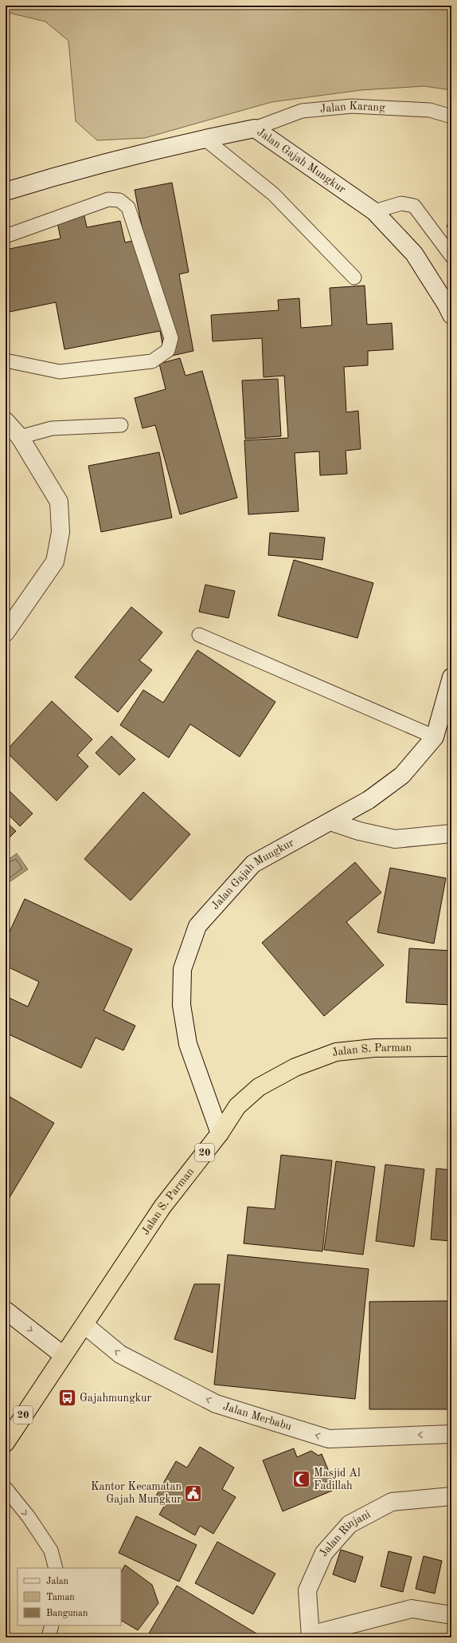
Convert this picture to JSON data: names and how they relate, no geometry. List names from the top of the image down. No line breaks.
{"streets":{"highway":["Jalan S. Parman","20"],"main road":["Jalan Gajah Mungkur","Jalan Merbabu","Jalan Rinjani"],"lane":["Jalan Karang"]},"crossings":[["Jalan Karang","Jalan Gajah Mungkur"],["Jalan Gajah Mungkur","Jalan S. Parman"],["Jalan S. Parman","Jalan Merbabu"]],"one_way":["Jalan Merbabu"],"places":{"bus stop":["Gajahmungkur"],"mosque":["Masjid Al Fadillah"],"public building":["Kantor Kecamatan Gajah Mungkur"]},"legend":["Jalan","Taman","Bangunan"]}
